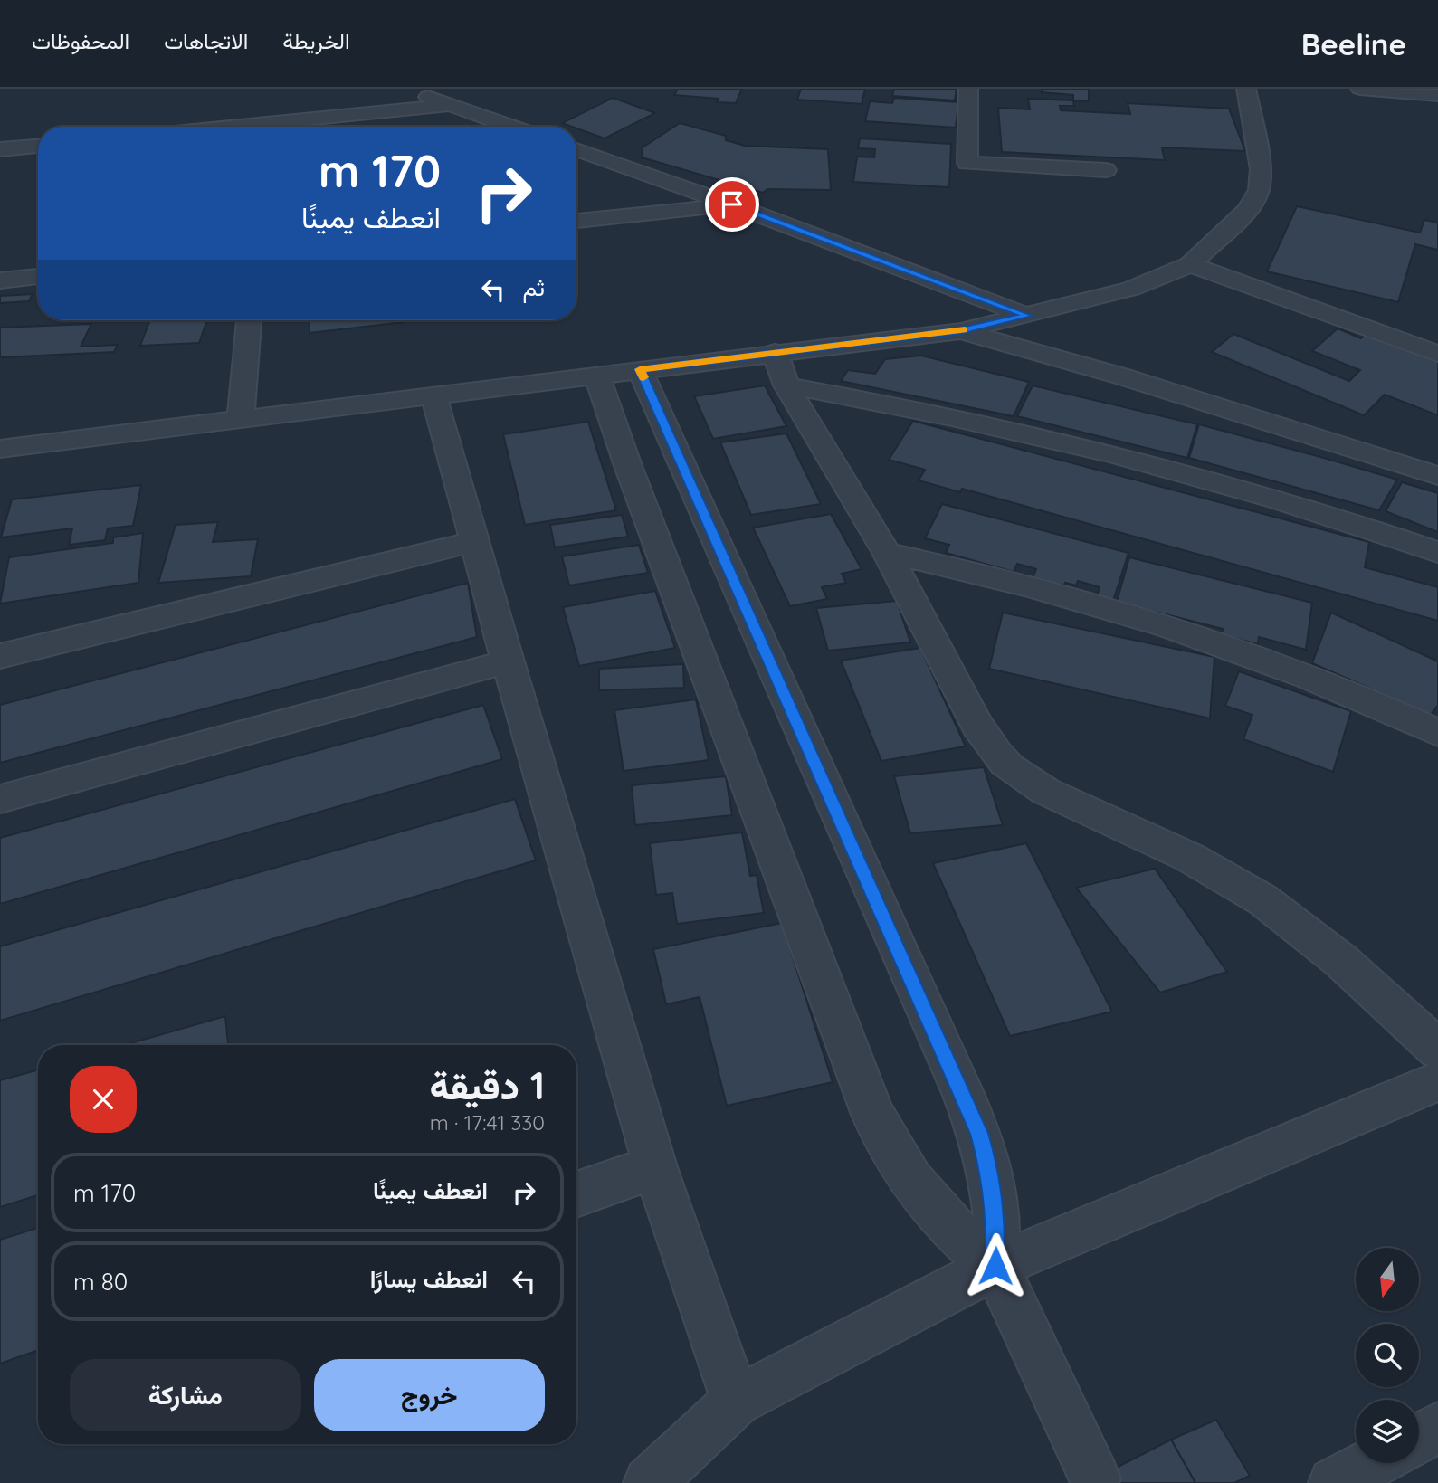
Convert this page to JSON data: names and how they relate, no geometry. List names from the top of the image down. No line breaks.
{"north":"bottom","page":{"header":"Beeline","nav":["الخريطة","الاتجاهات","المحفوظات"],"turn":["170 m","انعطف يمينًا"],"then":"ثم","heading":["1 دقيقة","330 m · 17:41"],"list":[{"name":"انعطف يمينًا","value":"170 m"},{"name":"انعطف يسارًا","value":"80 m"}],"buttons":["خروج","مشاركة"]}}
